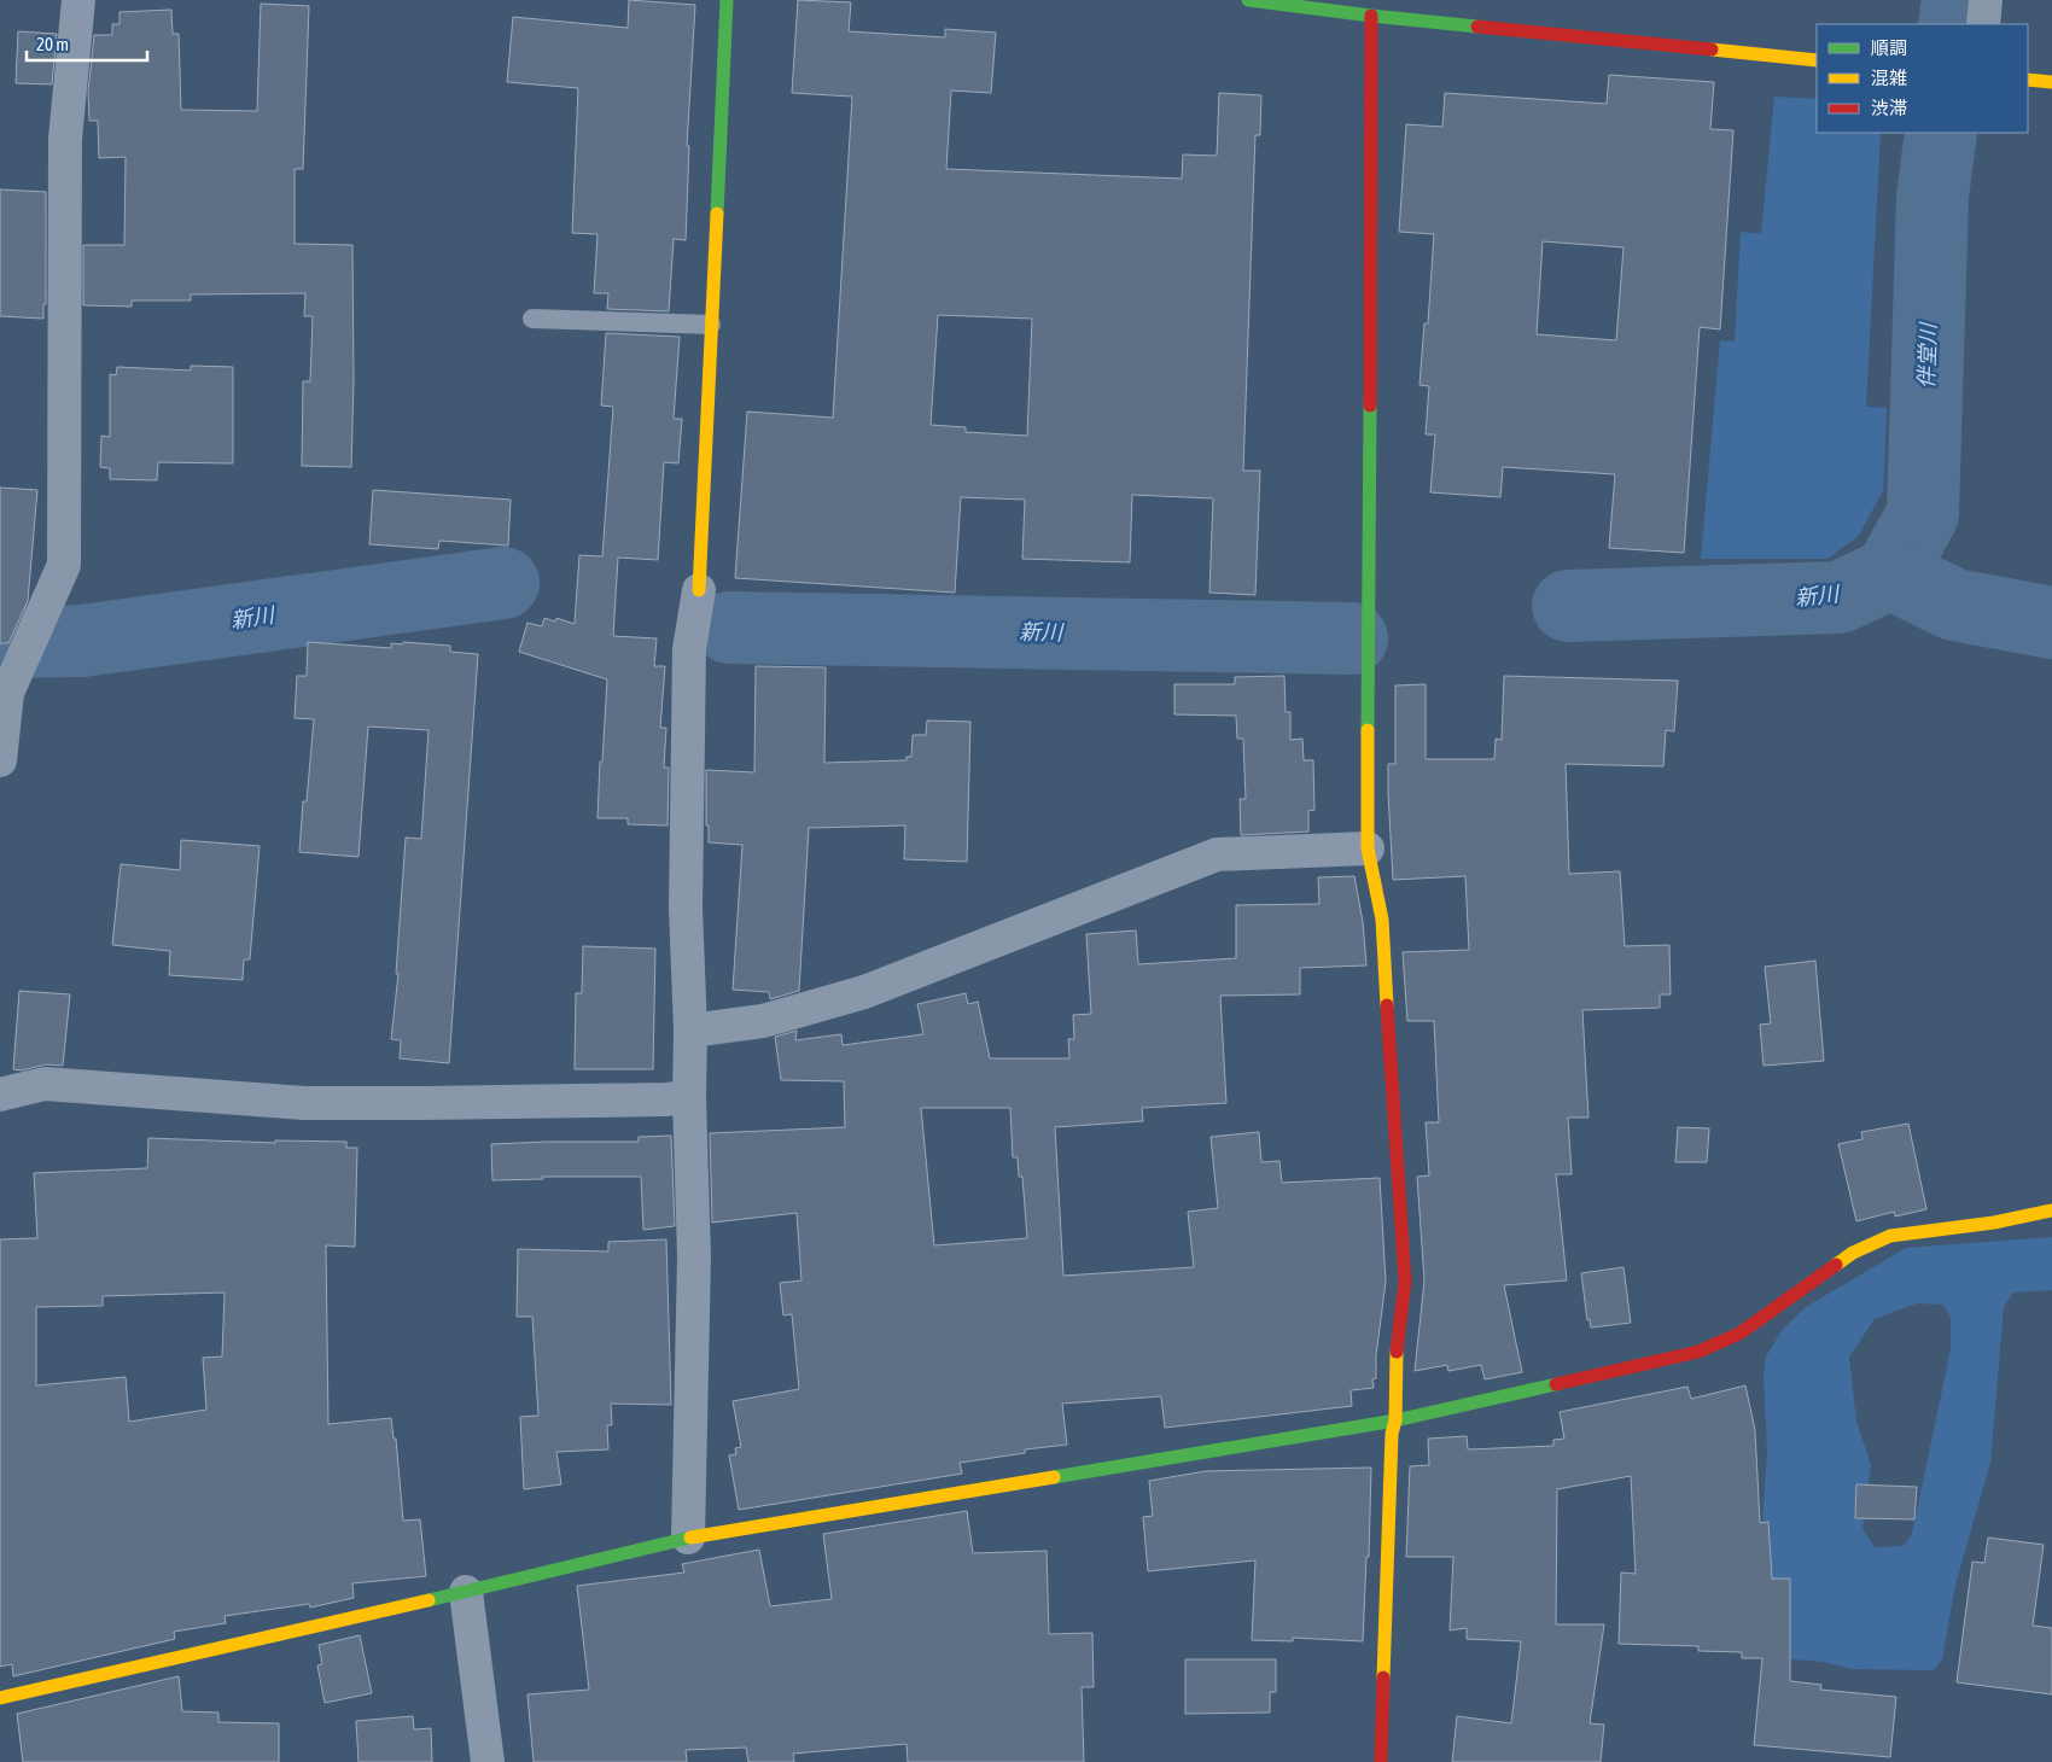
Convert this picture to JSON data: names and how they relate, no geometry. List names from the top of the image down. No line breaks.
{"water":["伴堂川","新川"],"legend":["順調","混雑","渋滞"],"scale_bar":"20 m"}
